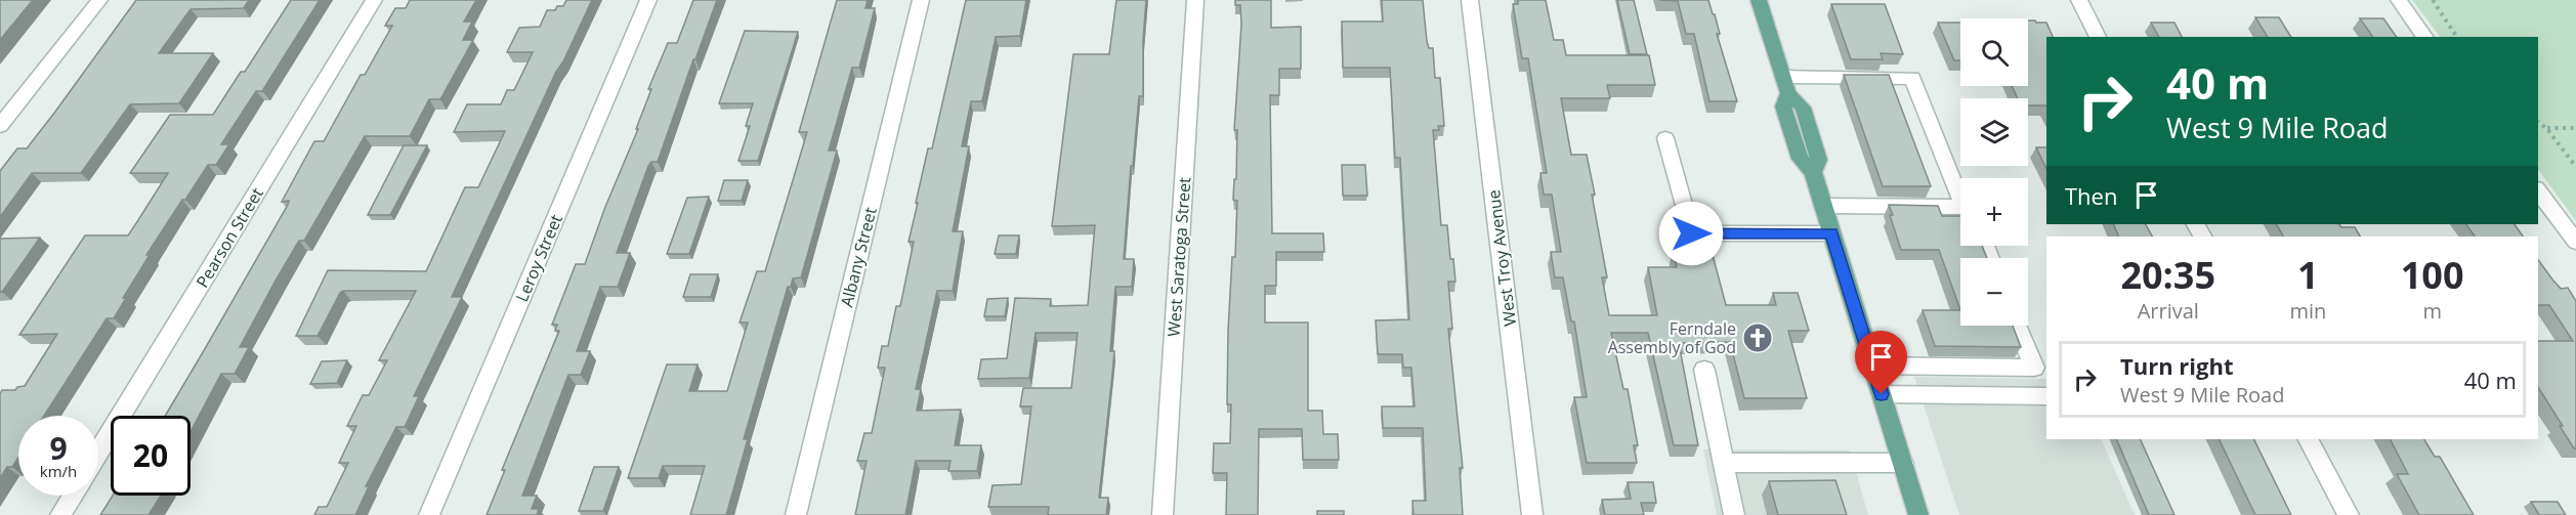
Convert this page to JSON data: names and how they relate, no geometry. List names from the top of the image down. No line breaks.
{"streets":{"street":["Pearson Street","Albany Street","West Saratoga Street","Leroy Street","West Troy Avenue"]},"places":{"church":["Ferndale Assembly of God"]},"page":{"map_buttons":["+","−"],"turn":["40 m","West 9 Mile Road"],"then":"Then","eta":["20:35","Arrival","1","min","100","m"],"list":[{"name":"Turn right","note":"West 9 Mile Road","value":"40 m"}],"speed":"9 km/h","limit":"20"}}
